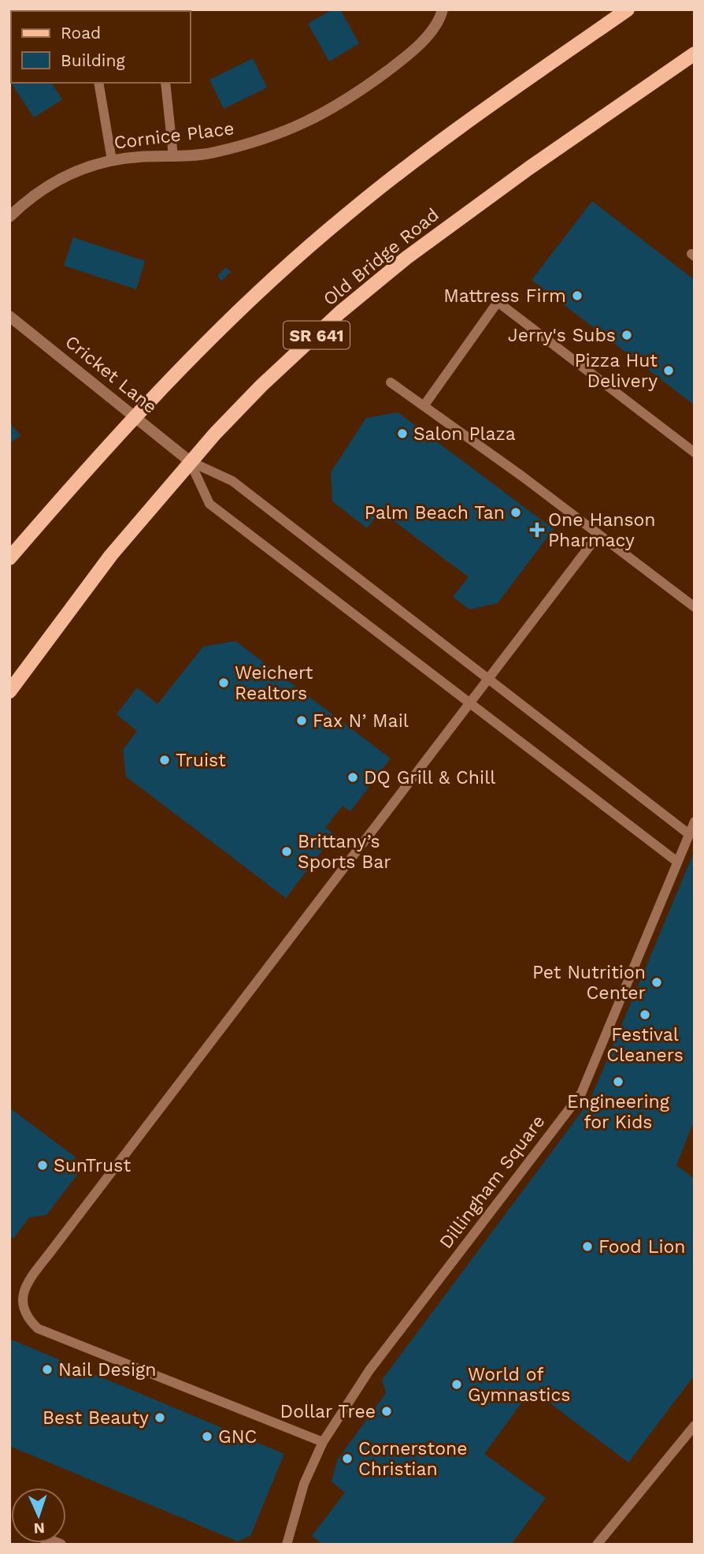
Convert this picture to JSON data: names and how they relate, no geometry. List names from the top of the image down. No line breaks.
{"streets":{"main road":["Old Bridge Road","SR 641"],"street":["Cornice Place","Cricket Lane"],"lane":["Dillingham Square"]},"crossings":[["Old Bridge Road","Cricket Lane"]],"places":{"other":["Mattress Firm","Jerry's Subs","Pizza Hut Delivery","Salon Plaza","Palm Beach Tan","Weichert Realtors","Fax N’ Mail","Truist","DQ Grill & Chill","Brittany’s Sports Bar","Pet Nutrition Center","Festival Cleaners","Engineering for Kids","SunTrust","Food Lion","Nail Design","World of Gymnastics","Dollar Tree","Best Beauty","GNC","Cornerstone Christian"],"health":["One Hanson Pharmacy"]},"legend":["Road","Building"],"north":"bottom"}
